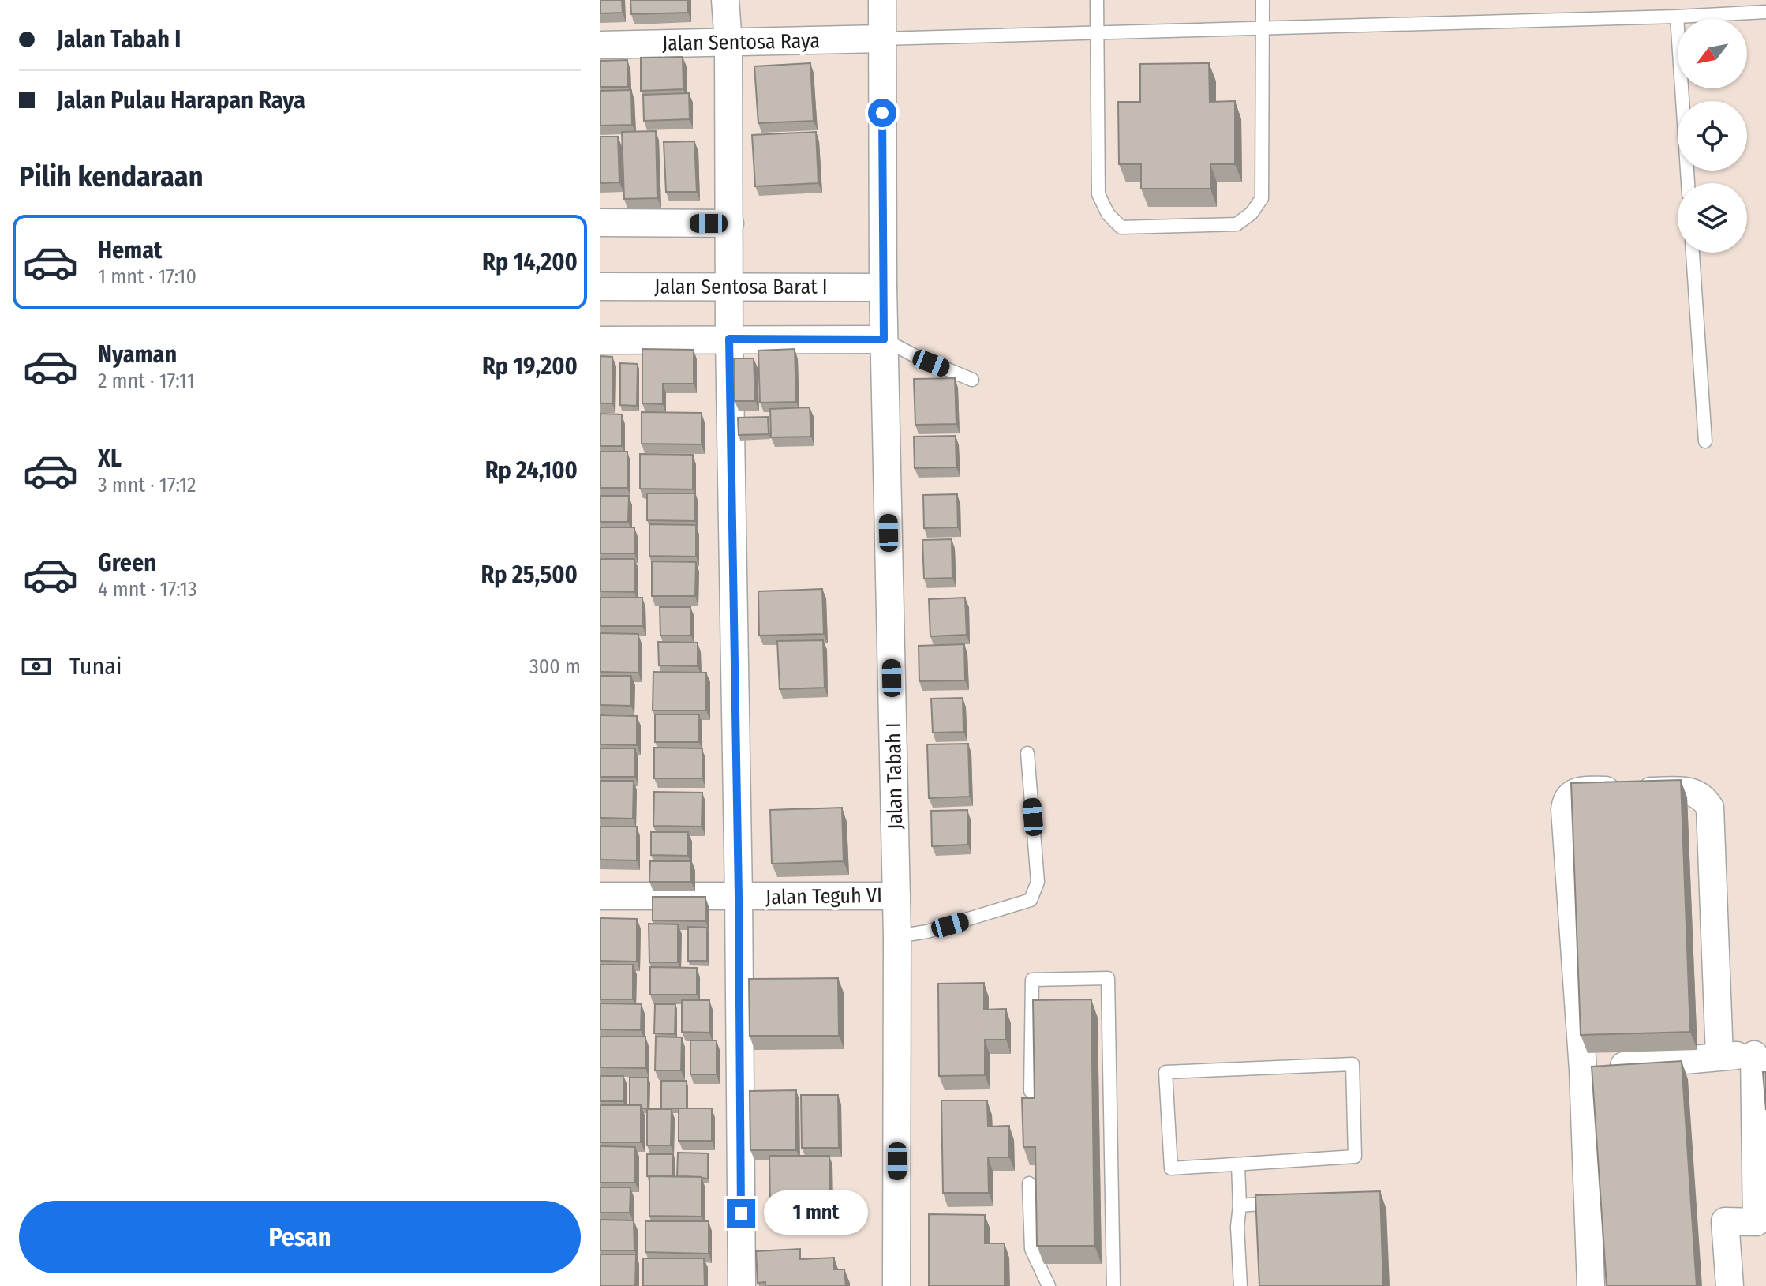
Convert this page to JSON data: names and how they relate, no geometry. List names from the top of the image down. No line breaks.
{"streets":{"street":["Jalan Sentosa Raya","Jalan Sentosa Barat I","Jalan Tabah I","Jalan Teguh VI"]},"crossings":[["Jalan Sentosa Raya","Jalan Tabah I"],["Jalan Sentosa Barat I","Jalan Tabah I"],["Jalan Tabah I","Jalan Teguh VI"]],"north":"bottom left","page":{"banner":["Jalan Tabah I","Jalan Pulau Harapan Raya"],"heading":"Pilih kendaraan","list":[{"name":"Hemat","note":"1 mnt · 17:10","value":"Rp 14,200"},{"name":"Nyaman","note":"2 mnt · 17:11","value":"Rp 19,200"},{"name":"XL","note":"3 mnt · 17:12","value":"Rp 24,100"},{"name":"Green","note":"4 mnt · 17:13","value":"Rp 25,500"}],"pay":["Tunai","300 m"],"buttons":"Pesan","bubble":"1 mnt"}}
